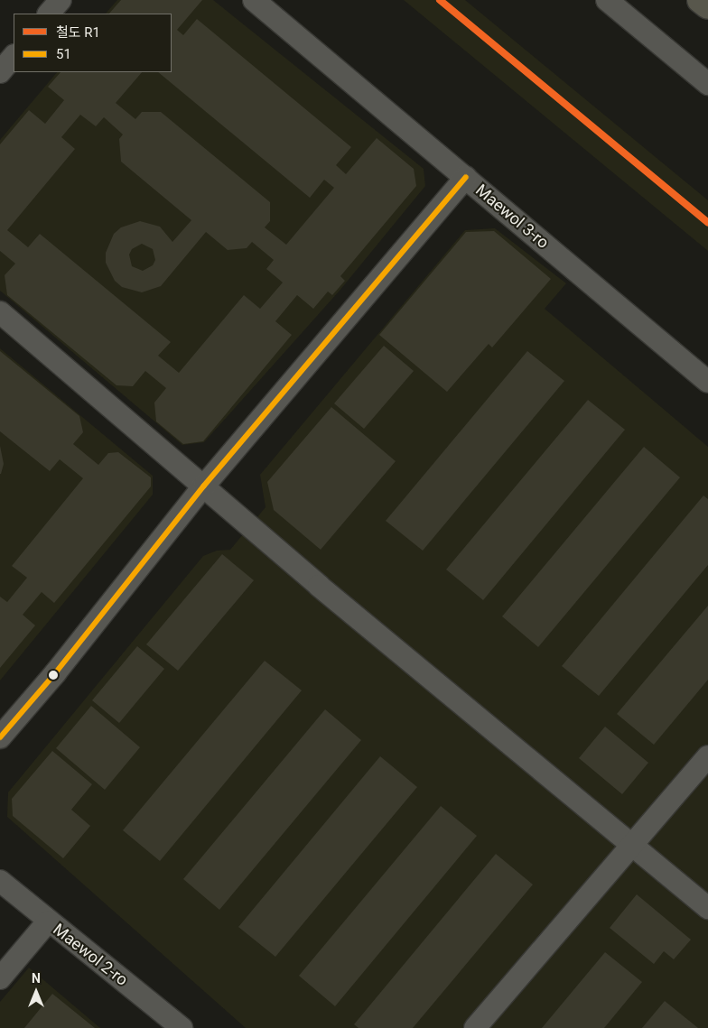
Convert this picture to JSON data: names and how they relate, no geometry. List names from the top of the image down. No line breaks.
{"streets":{"street":["Maewol 3-ro","Maewol 2-ro"]},"lines":["rail line R1","transit line 51"],"legend":["철도 R1","51"],"north":"top"}
